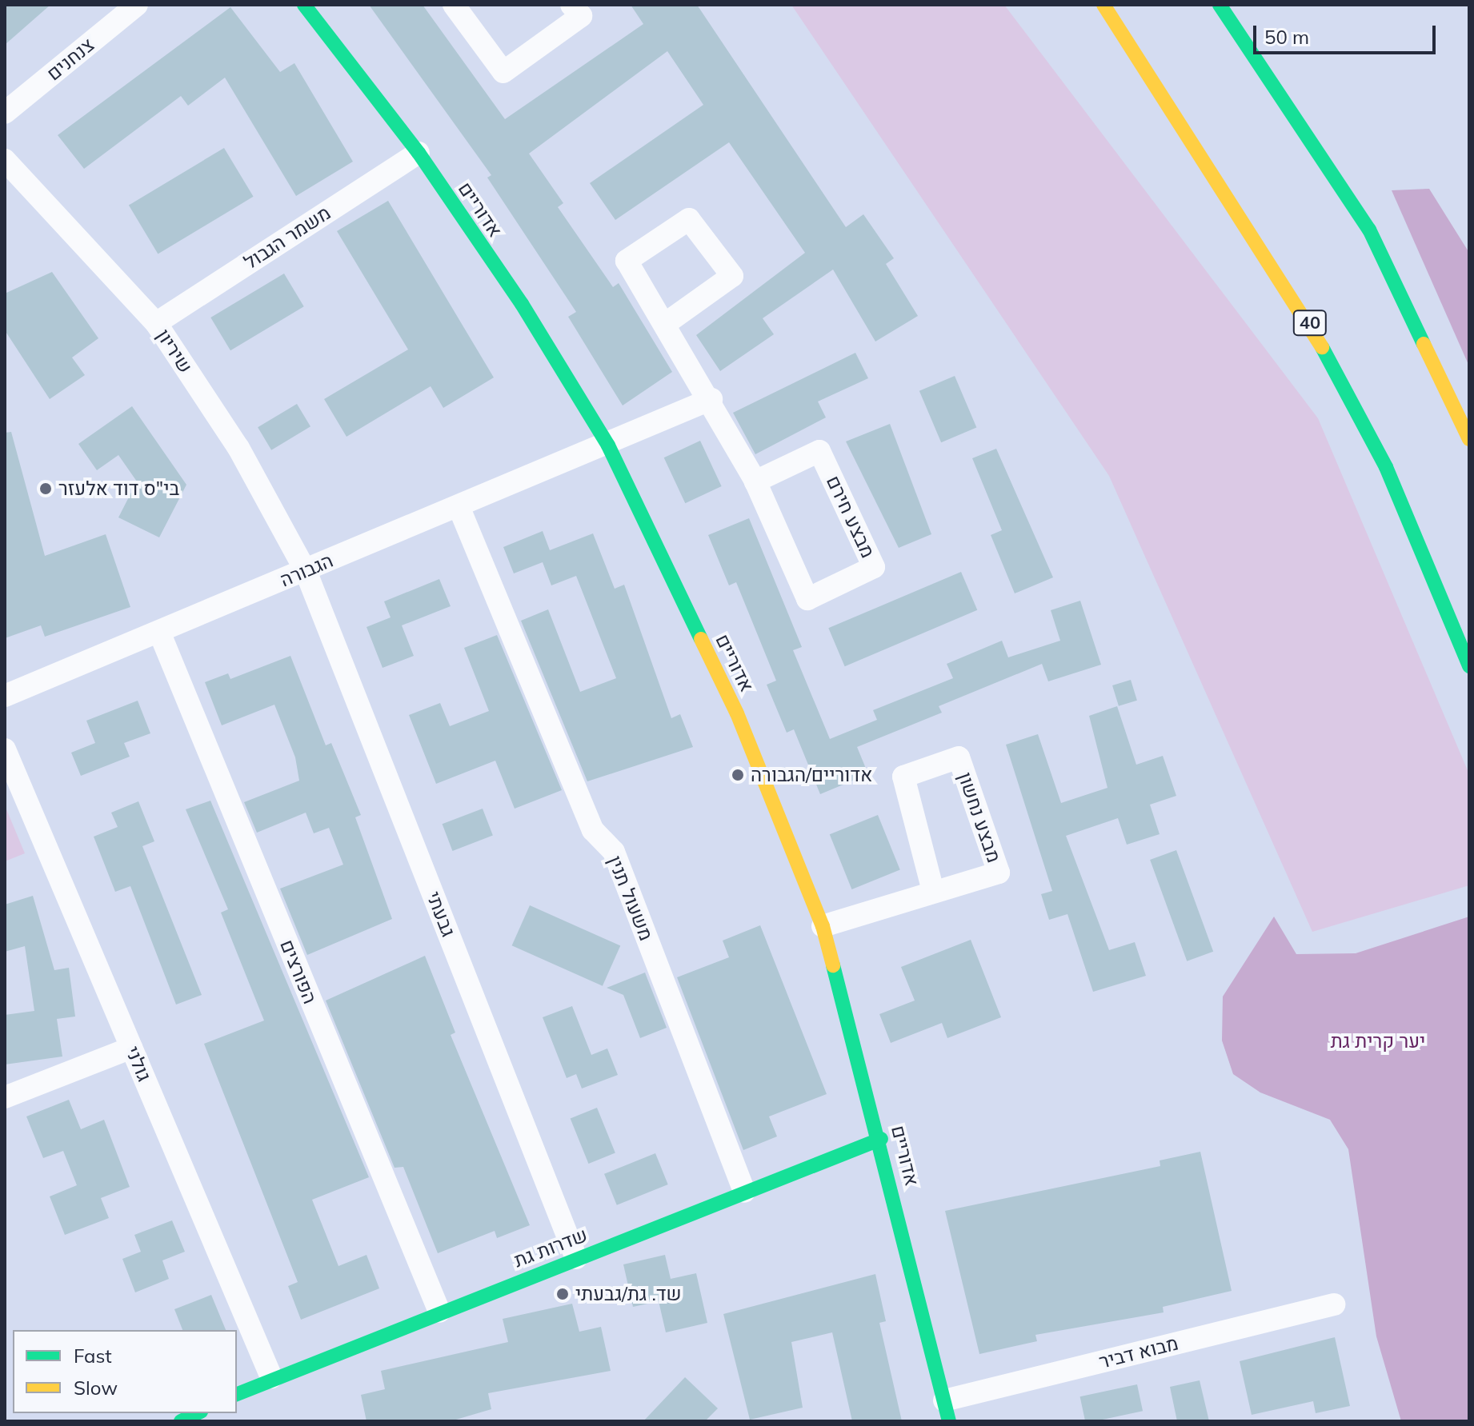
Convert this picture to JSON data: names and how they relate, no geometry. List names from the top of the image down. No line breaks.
{"streets":{"main road":["אדוריים","40","שדרות גת"],"street":["צנחנים","משמר הגבול","שיריון","מבצע חירם","הגבורה","מבצע נחשון","משעול תנין","גבעתי","הפורצים","גולני","מבוא דביר"]},"crossings":[["אדוריים","משמר הגבול"],["אדוריים","הגבורה"],["אדוריים","מבצע נחשון"],["אדוריים","שדרות גת"],["אדוריים","מבוא דביר"],["משמר הגבול","שיריון"],["שיריון","הגבורה"],["שיריון","גבעתי"],["מבצע חירם","הגבורה"],["הגבורה","משעול תנין"],["הגבורה","גבעתי"],["הגבורה","הפורצים"],["משעול תנין","שדרות גת"],["גבעתי","שדרות גת"],["הפורצים","שדרות גת"],["גולני","שדרות גת"]],"parks":["יער קרית גת"],"places":["בי\"ס דוד אלעזר","אדוריים/הגבורה","שד. גת/גבעתי"],"legend":["Fast","Slow"],"scale_bar":"50 m"}
